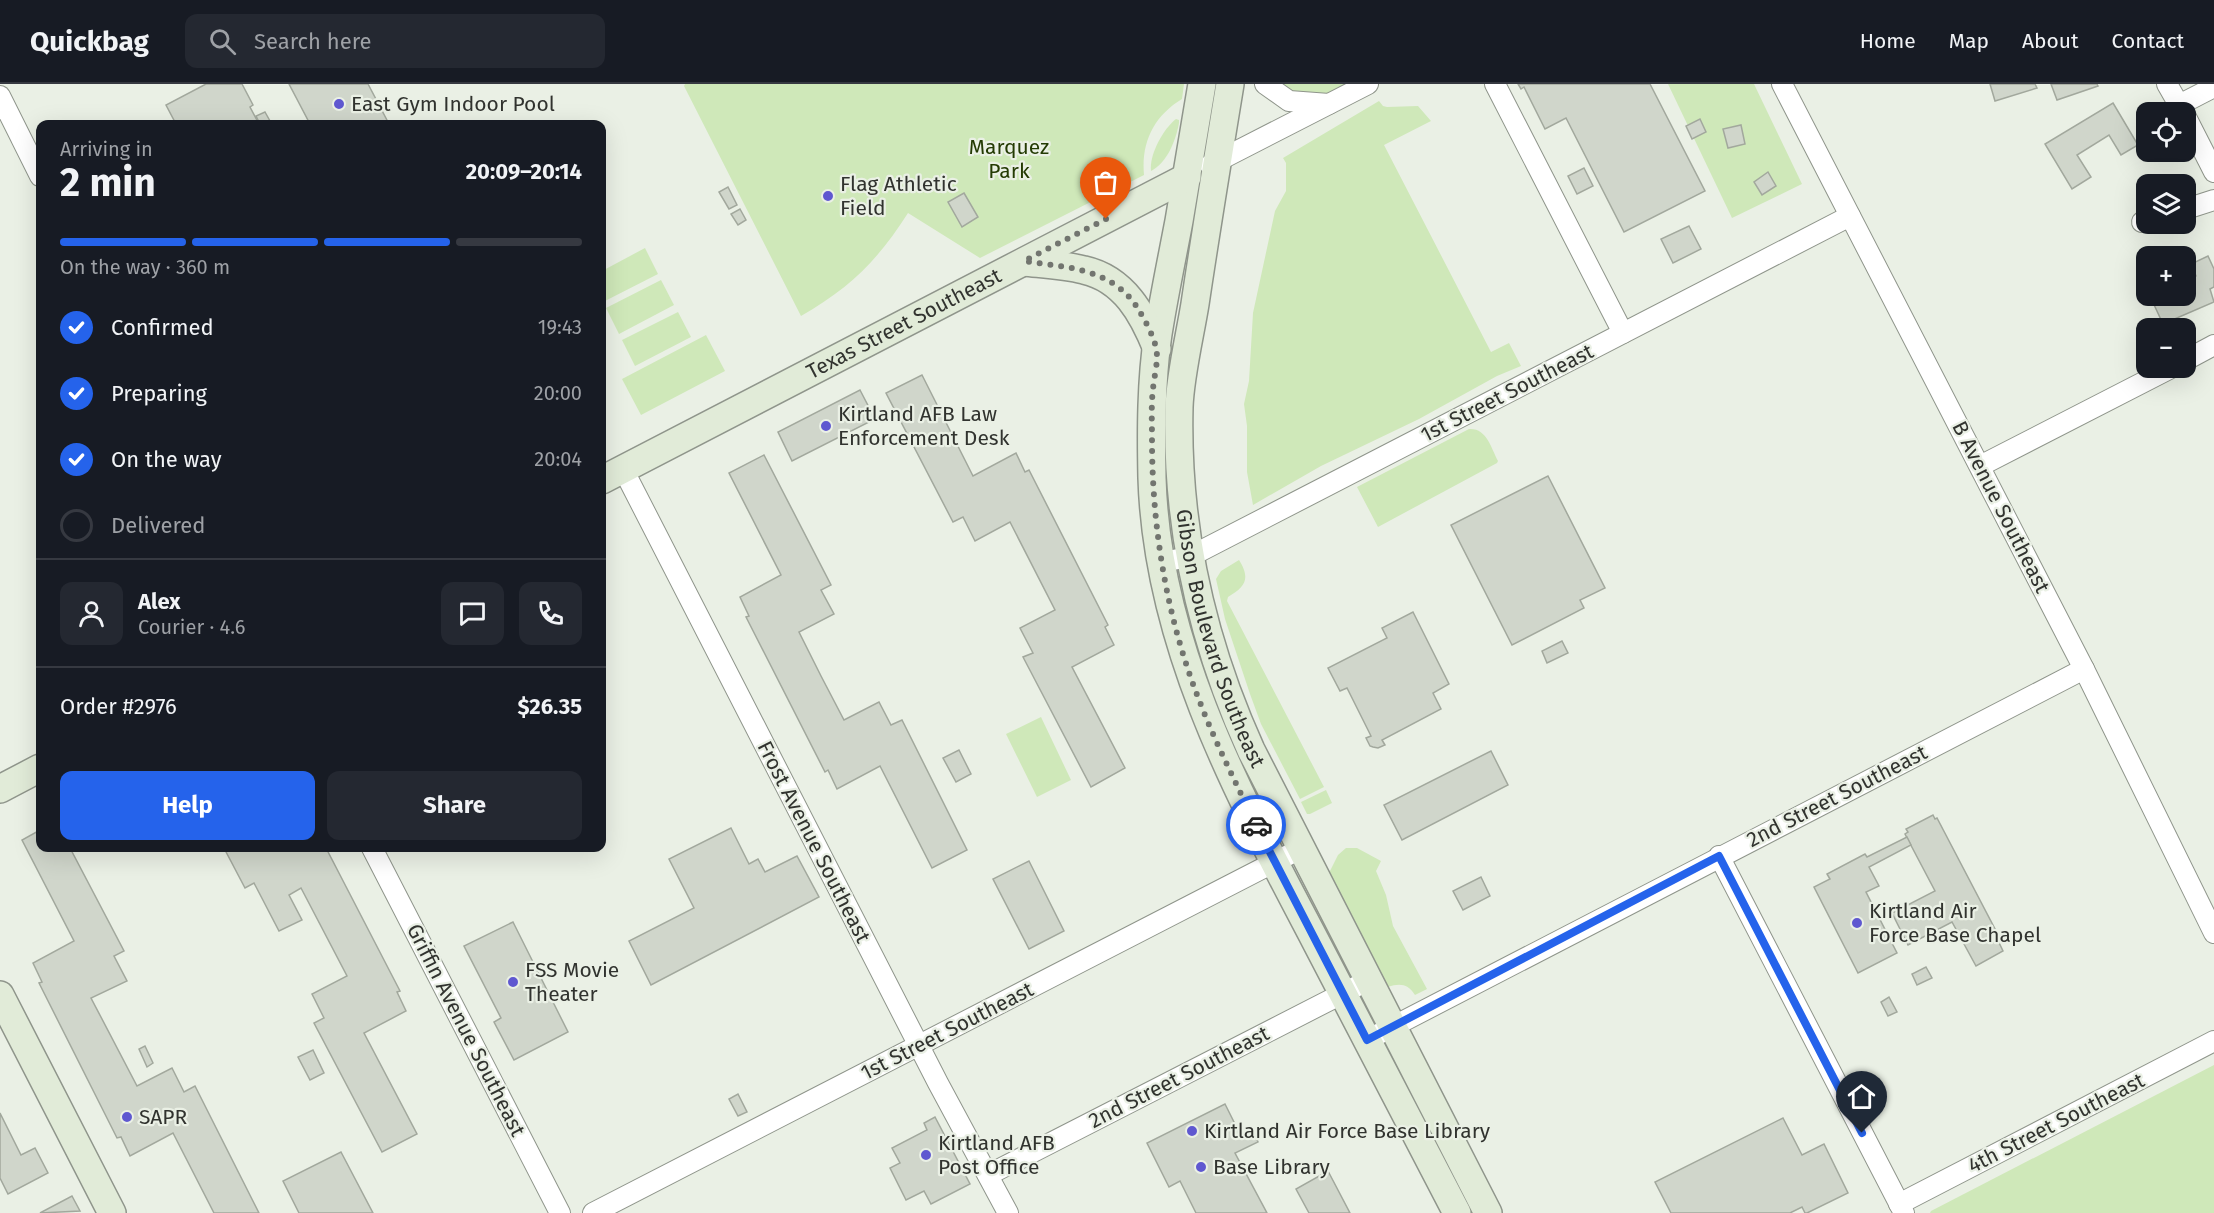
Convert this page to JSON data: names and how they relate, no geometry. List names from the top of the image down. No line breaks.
{"streets":{"main road":["Texas Street Southeast","Gibson Boulevard Southeast"],"street":["1st Street Southeast","B Avenue Southeast","2nd Street Southeast","Frost Avenue Southeast","Griffin Avenue Southeast","4th Street Southeast"]},"crossings":[["Texas Street Southeast","Gibson Boulevard Southeast"],["Texas Street Southeast","Frost Avenue Southeast"],["1st Street Southeast","B Avenue Southeast"],["1st Street Southeast","Gibson Boulevard Southeast"],["1st Street Southeast","Frost Avenue Southeast"],["B Avenue Southeast","2nd Street Southeast"],["Gibson Boulevard Southeast","2nd Street Southeast"],["2nd Street Southeast","Frost Avenue Southeast"]],"parks":["Marquez Park"],"places":["East Gym Indoor Pool","Flag Athletic Field","Kirtland AFB Law Enforcement Desk","Kirtland Air Force Base Chapel","FSS Movie Theater","SAPR","Kirtland Air Force Base Library","Kirtland AFB Post Office","Base Library"],"page":{"header":"Quickbag","search":"Search here","nav":["Home","Map","About","Contact"],"map_buttons":["+","−"],"heading":["2 min","Arriving in","20:09–20:14"],"panel":["Alex","Courier · 4.6","Order #2976","$26.35"],"bar":"On the way · 360 m","list":[["Confirmed","19:43"],["Preparing","20:00"],["On the way","20:04"],"Delivered"],"buttons":["Help","Share"]}}
